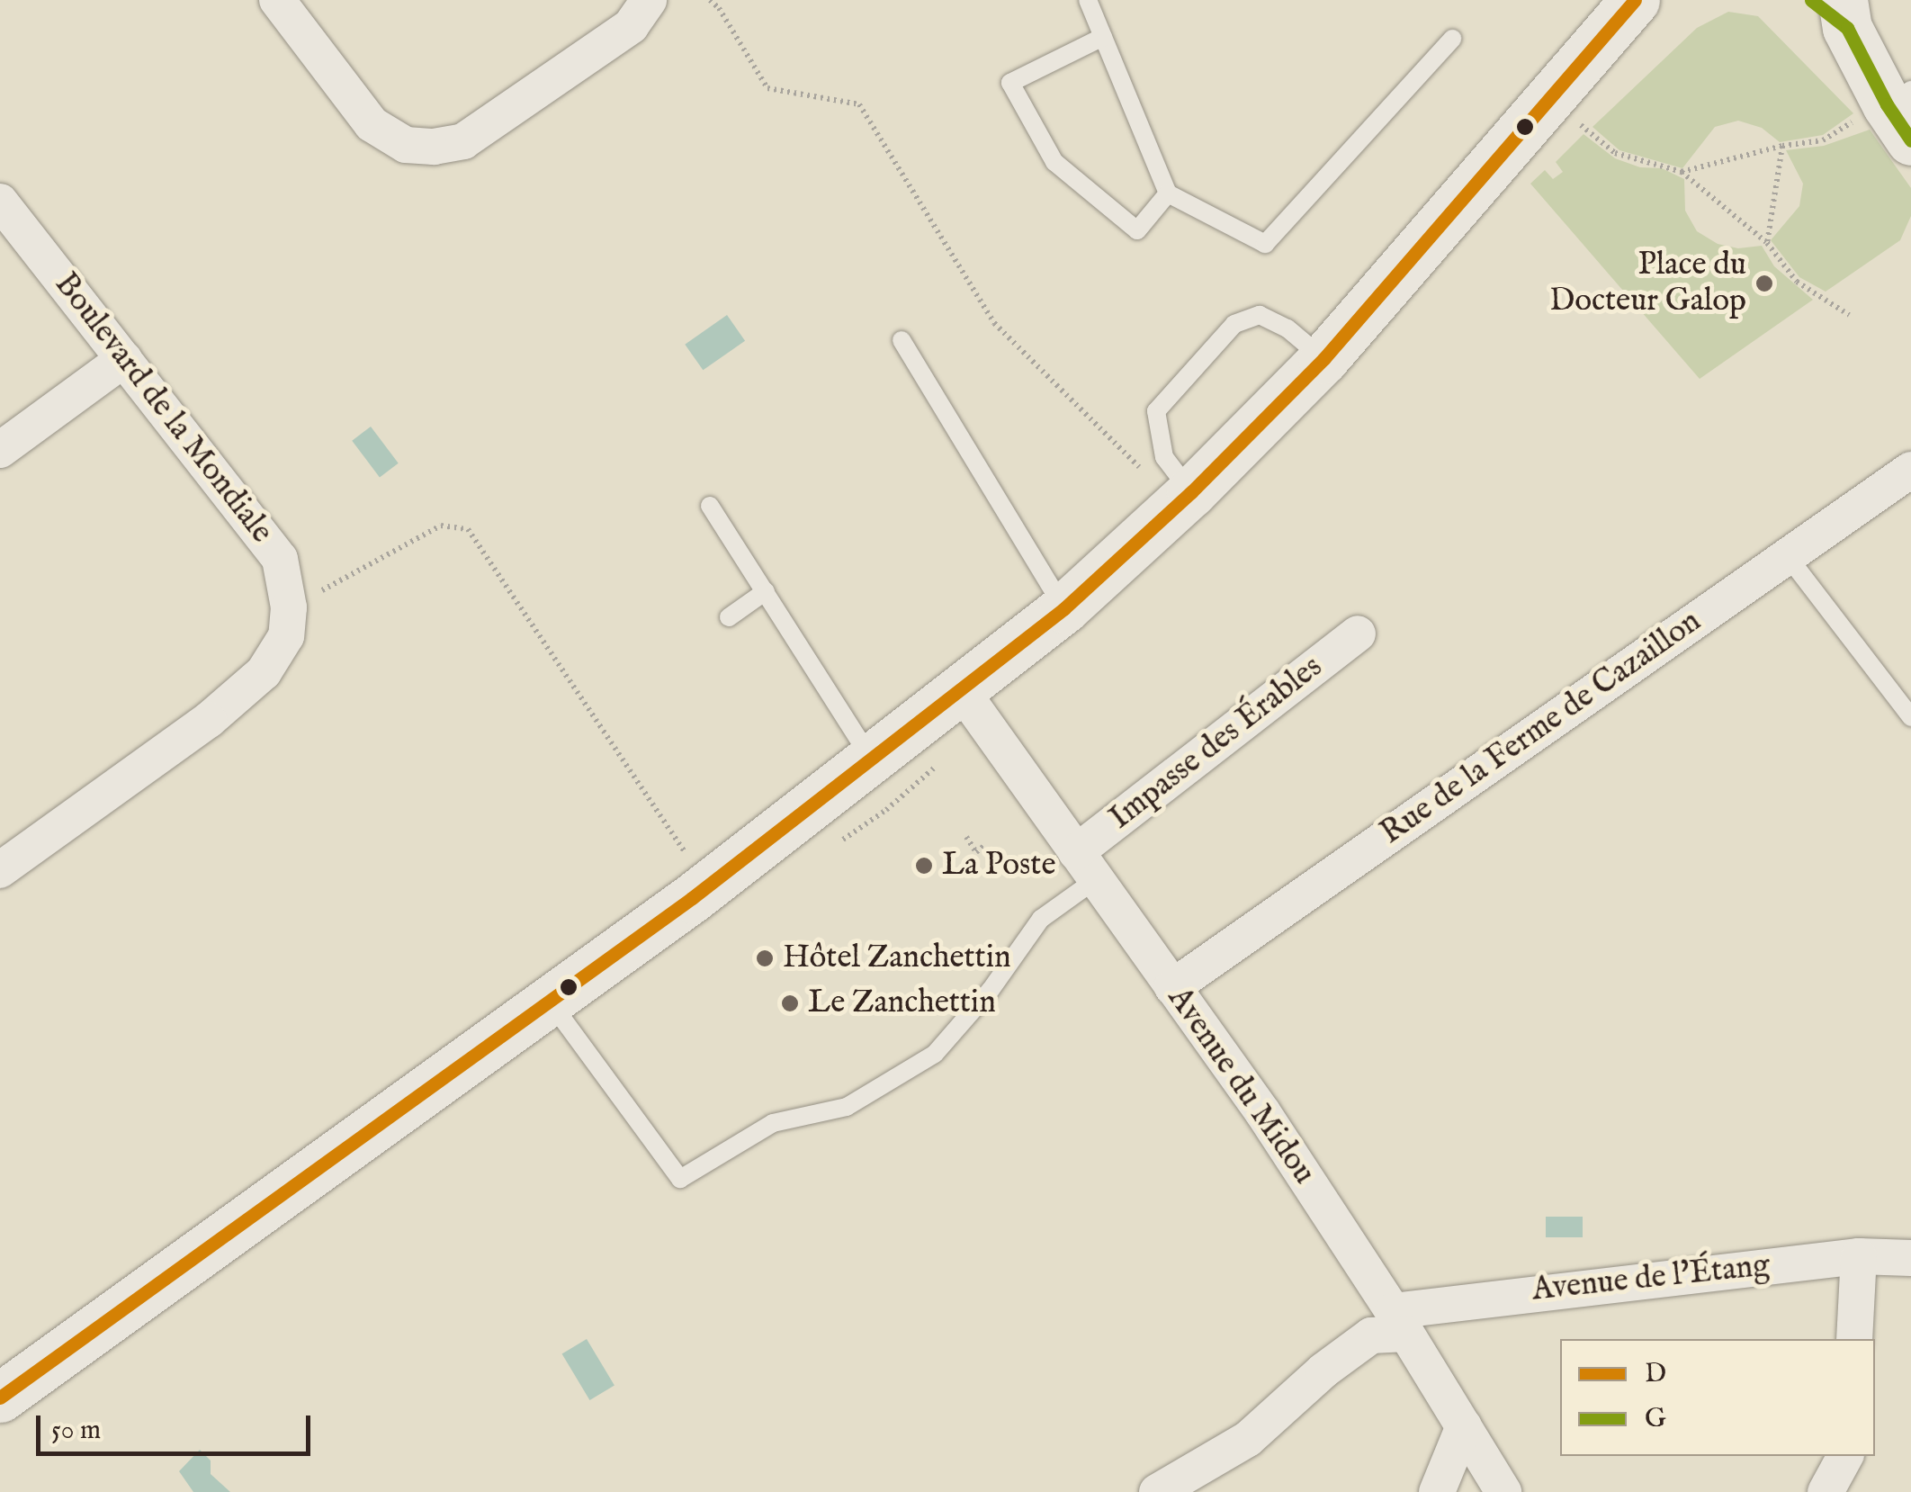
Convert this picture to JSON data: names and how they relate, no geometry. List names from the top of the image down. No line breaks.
{"streets":{"street":["Boulevard de la Mondiale","Rue de la Ferme de Cazaillon","Impasse des Érables","Avenue du Midou","Avenue de l'Étang"]},"crossings":[["Rue de la Ferme de Cazaillon","Avenue du Midou"],["Impasse des Érables","Avenue du Midou"],["Avenue du Midou","Avenue de l'Étang"]],"places":["Place du Docteur Galop","La Poste","Hôtel Zanchettin","Le Zanchettin"],"lines":["transit line D","transit line G"],"legend":["D","G"],"scale_bar":"50 m"}
